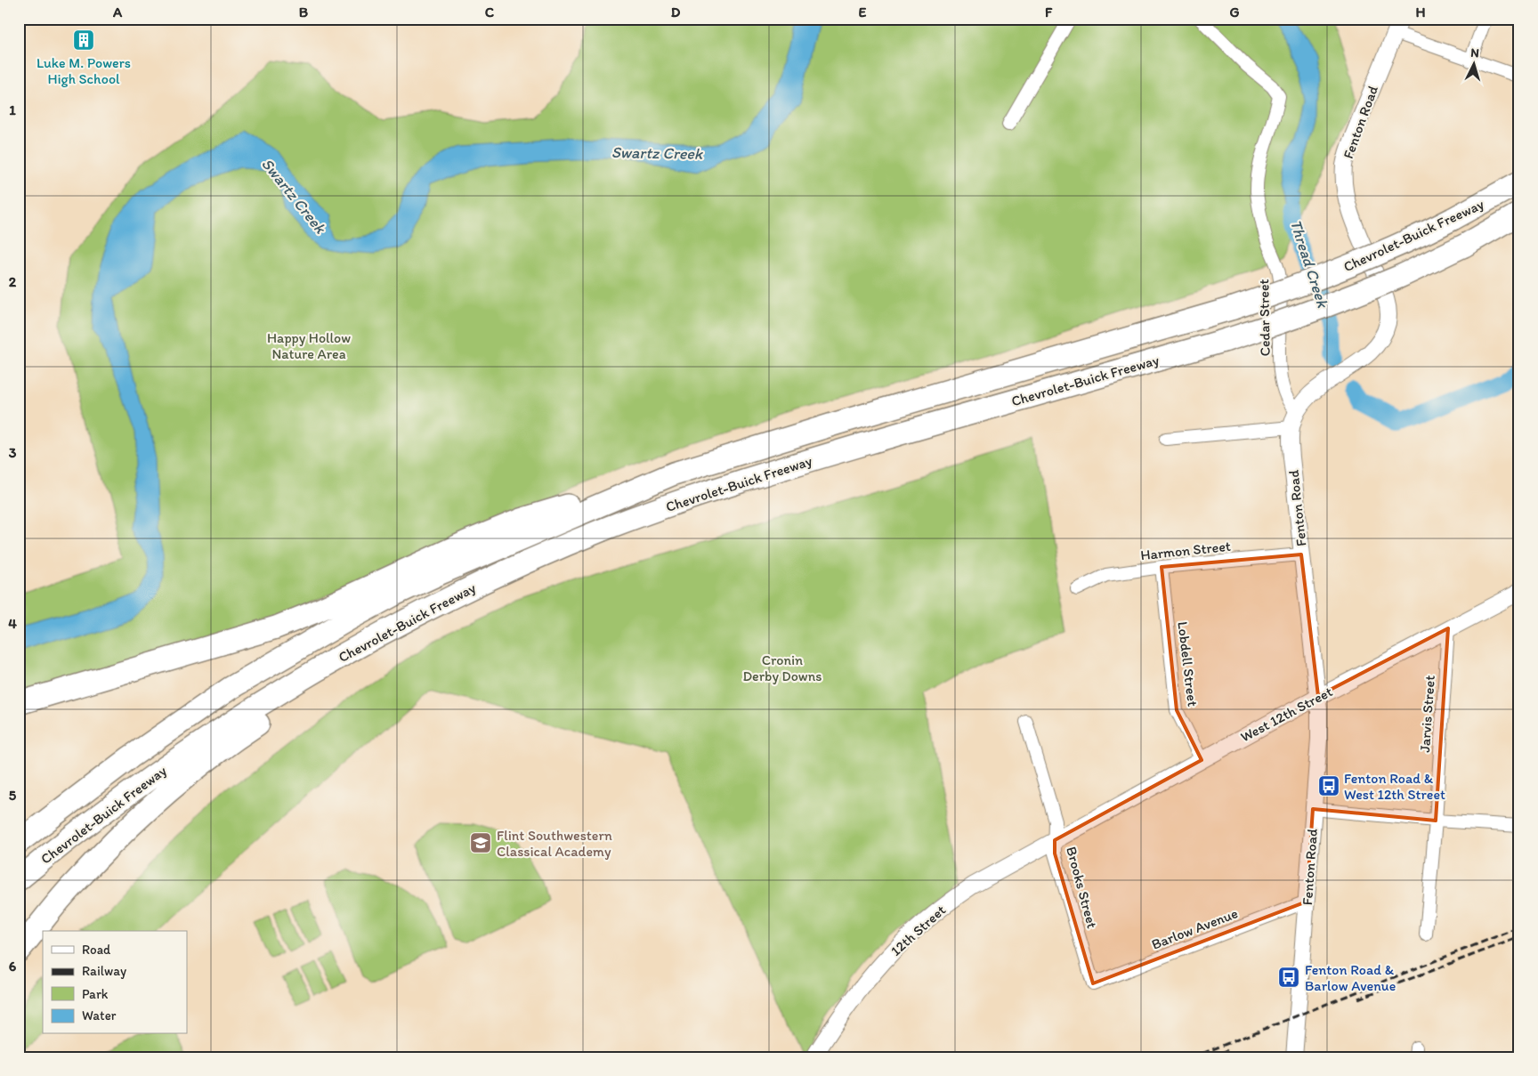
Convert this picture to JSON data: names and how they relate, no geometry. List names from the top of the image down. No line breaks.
{"streets":{"highway":["Chevrolet-Buick Freeway"],"street":["Fenton Road","Cedar Street","Harmon Street","Lobdell Street","West 12th Street","Jarvis Street","Brooks Street","Barlow Avenue","12th Street"]},"crossings":[["Fenton Road","Cedar Street"],["Fenton Road","Harmon Street"],["Fenton Road","West 12th Street"],["Fenton Road","Barlow Avenue"],["Harmon Street","Lobdell Street"],["Lobdell Street","West 12th Street"],["West 12th Street","Jarvis Street"],["West 12th Street","Brooks Street"],["West 12th Street","12th Street"],["Brooks Street","Barlow Avenue"],["Brooks Street","12th Street"]],"water":["Swartz Creek","Thread Creek"],"parks":["Happy Hollow Nature Area","Cronin Derby Downs"],"places":{"building":["Luke M. Powers High School"],"bus stop":["Fenton Road & West 12th Street","Fenton Road & Barlow Avenue"],"school or university":["Flint Southwestern Classical Academy"]},"legend":["Road","Railway","Park","Water"],"north":"top","grid":{"columns":["A","B","C","D","E","F","G","H"],"rows":["1","2","3","4","5","6"]}}
